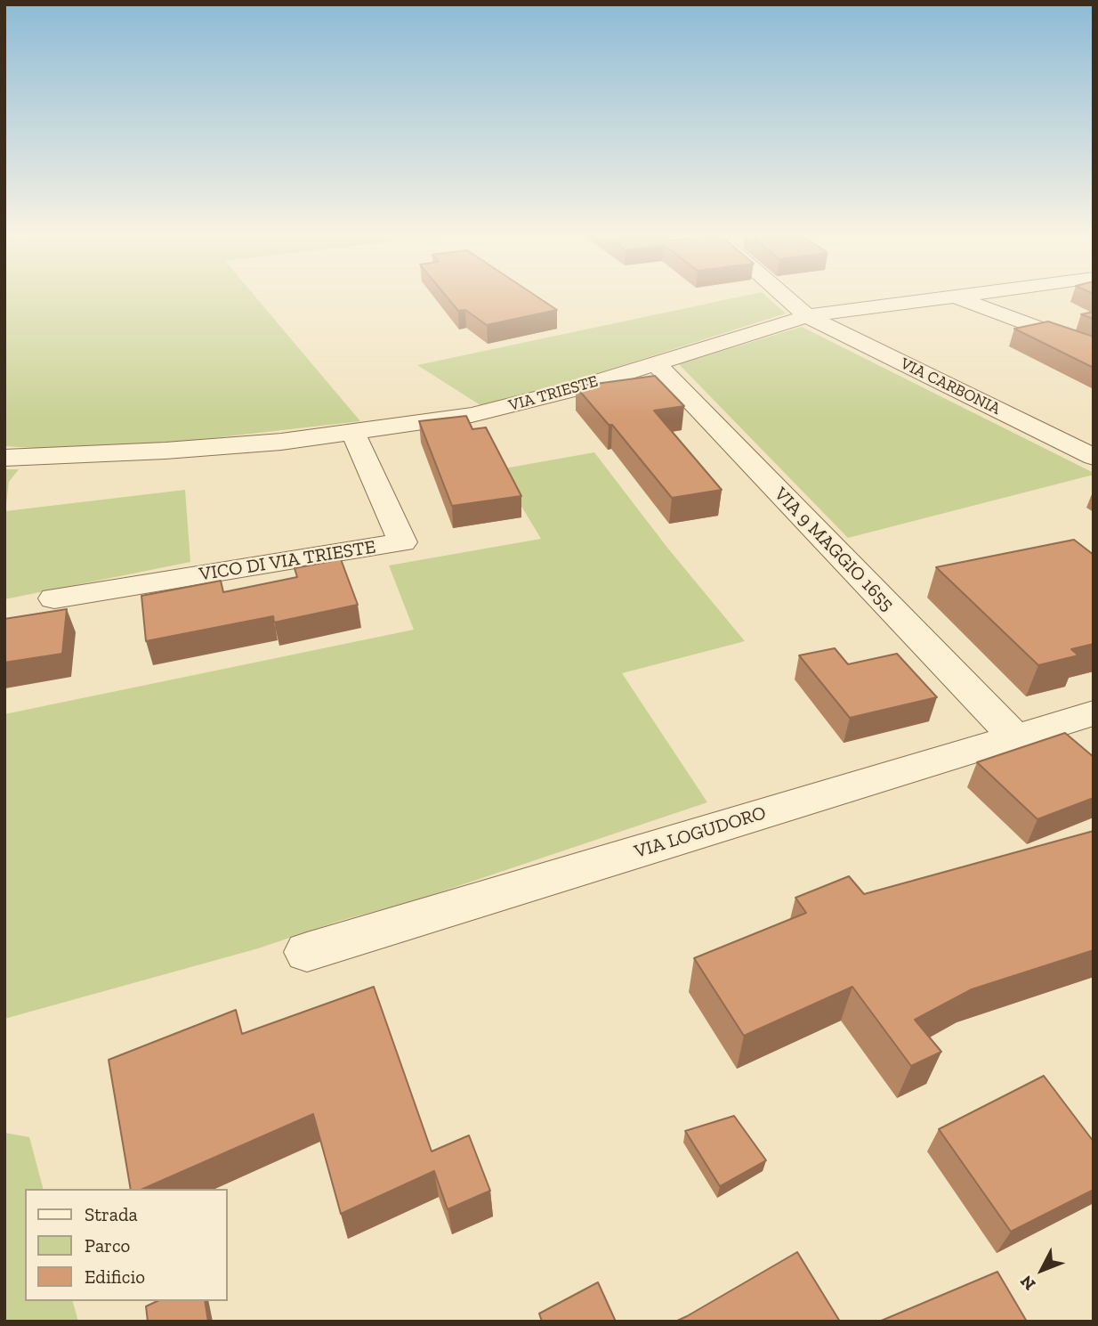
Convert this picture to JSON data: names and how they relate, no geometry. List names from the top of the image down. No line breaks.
{"streets":{"street":["VIA CARBONIA","VIA TRIESTE","VIA 9 MAGGIO 1655","VICO DI VIA TRIESTE","VIA LOGUDORO"]},"crossings":[["VIA CARBONIA","VIA TRIESTE"],["VIA TRIESTE","VIA 9 MAGGIO 1655"],["VIA TRIESTE","VICO DI VIA TRIESTE"],["VIA 9 MAGGIO 1655","VIA LOGUDORO"]],"legend":["Strada","Parco","Edificio"],"north":"bottom left"}
